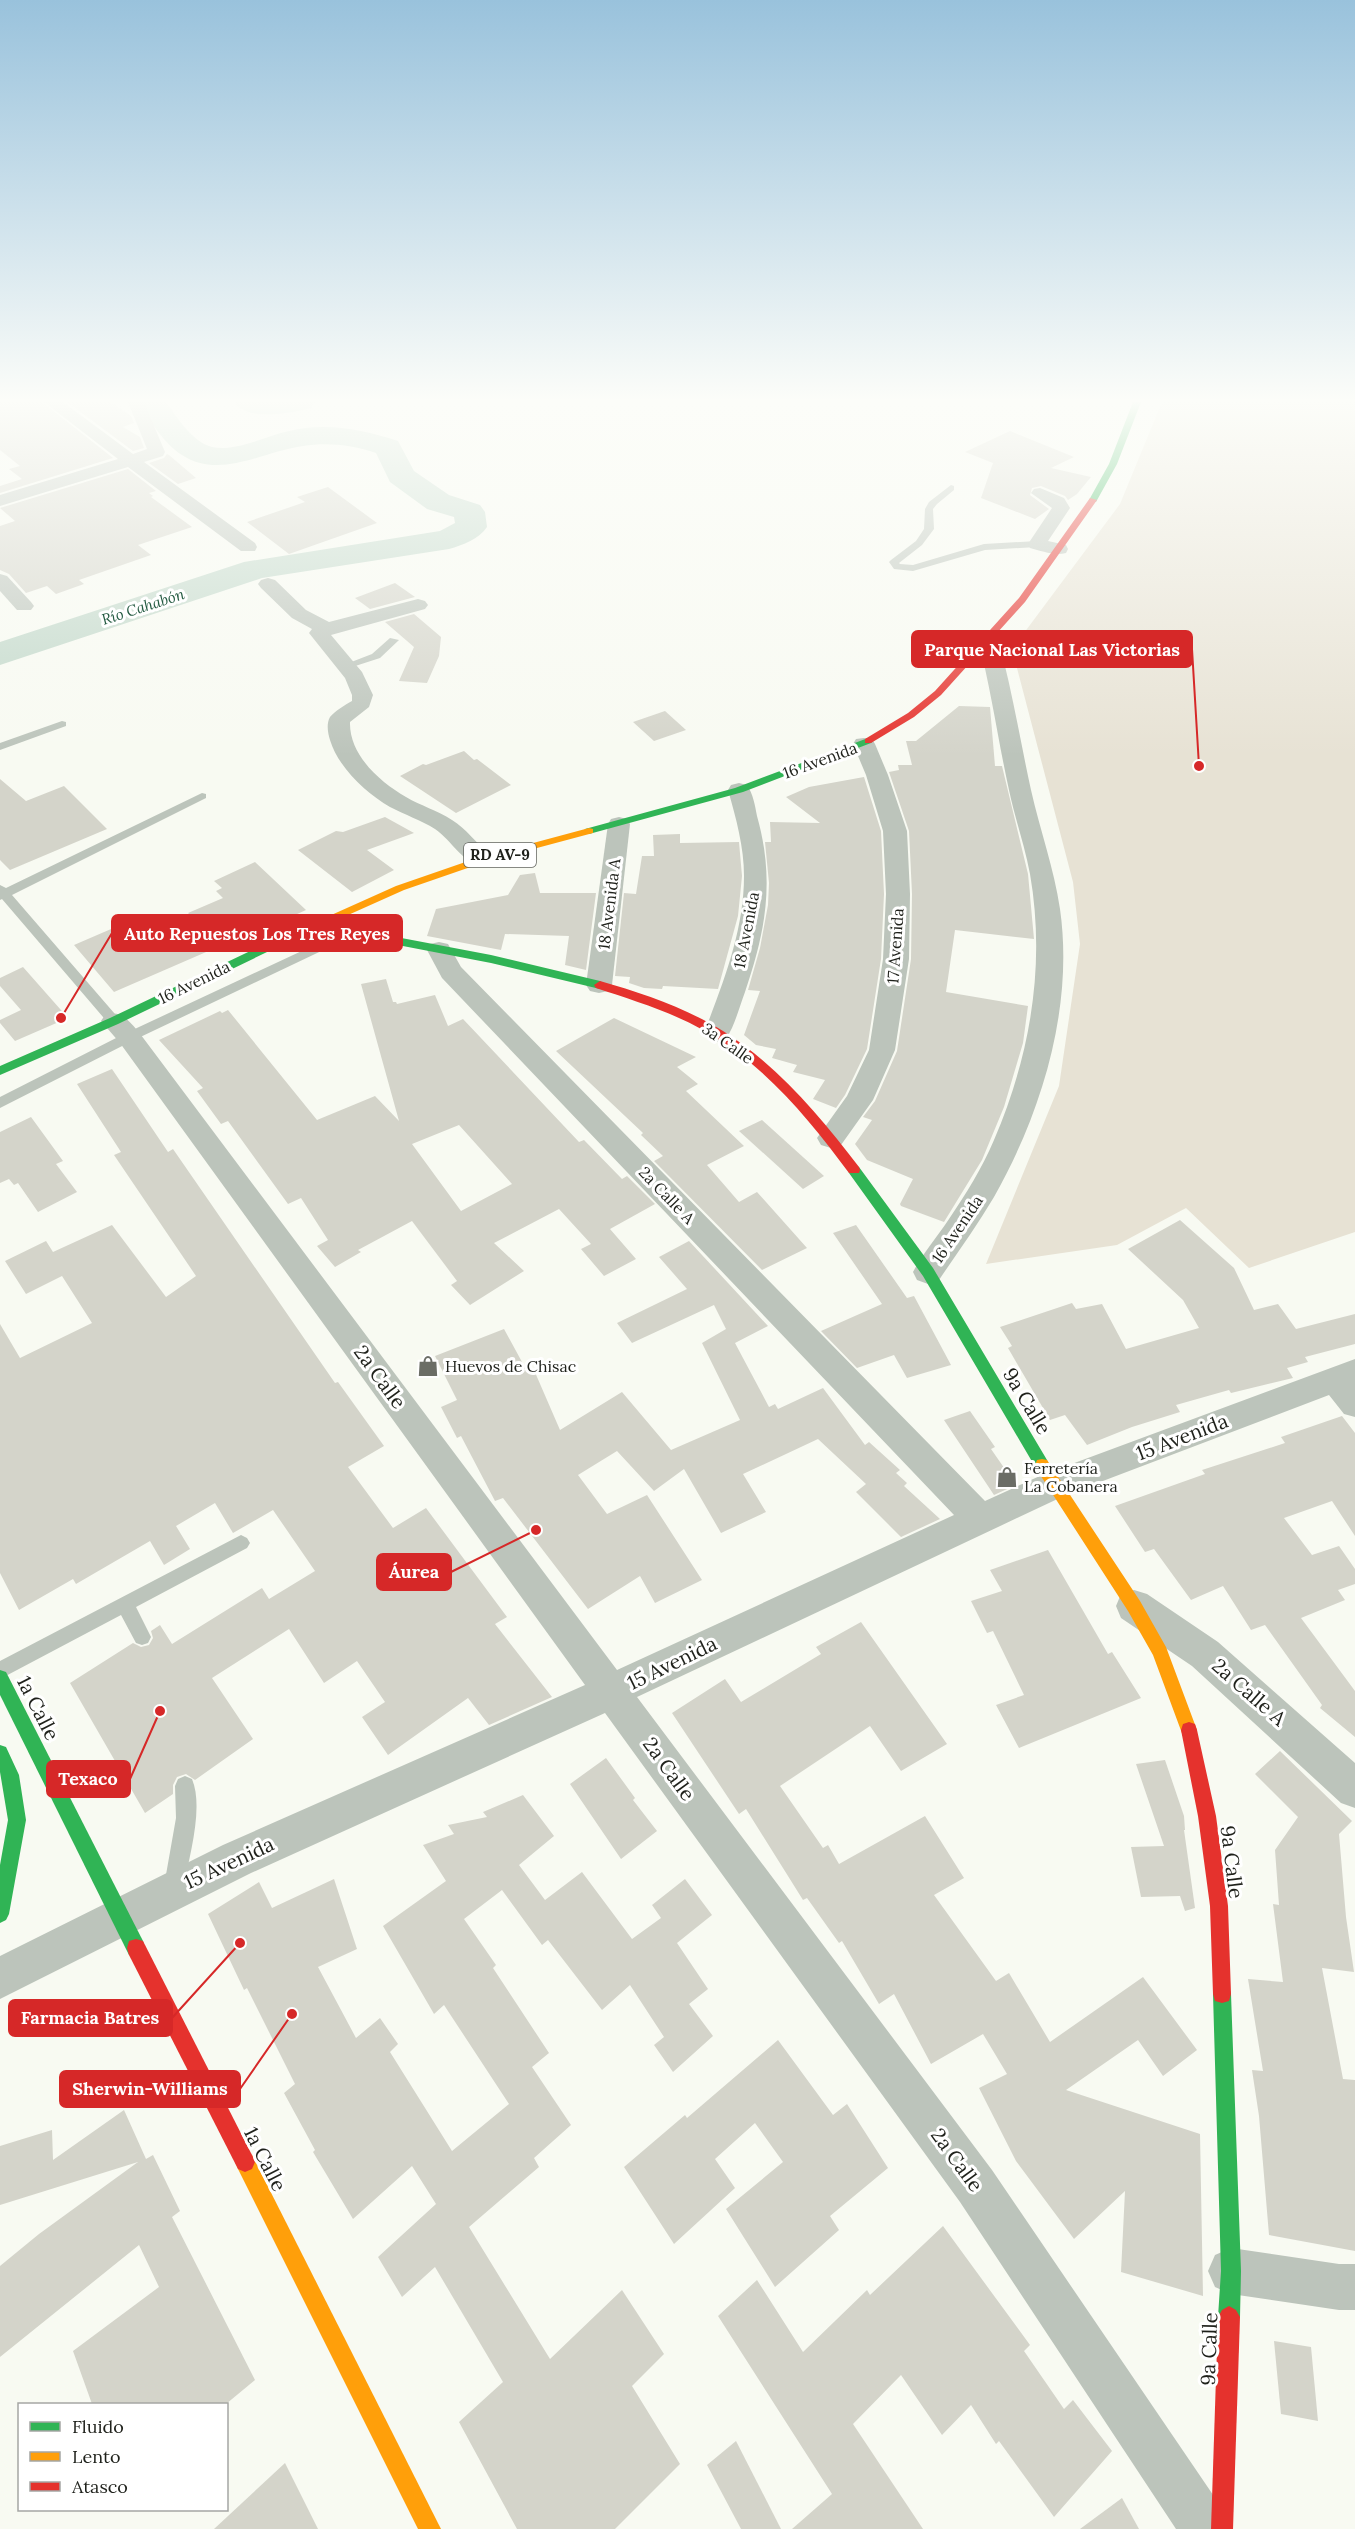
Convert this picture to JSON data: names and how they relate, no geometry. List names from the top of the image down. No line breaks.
{"streets":{"main road":["16 Avenida","RD AV-9","3a Calle","9a Calle","1a Calle"],"street":["18 Avenida A","18 Avenida","17 Avenida","2a Calle A","2a Calle","15 Avenida"]},"crossings":[["16 Avenida","18 Avenida A"],["16 Avenida","18 Avenida"],["16 Avenida","17 Avenida"],["16 Avenida","3a Calle"],["16 Avenida","2a Calle"],["16 Avenida","9a Calle"],["18 Avenida A","3a Calle"],["18 Avenida","3a Calle"],["17 Avenida","3a Calle"],["3a Calle","2a Calle A"],["3a Calle","9a Calle"],["2a Calle A","9a Calle"],["2a Calle A","15 Avenida"],["2a Calle","15 Avenida"],["9a Calle","15 Avenida"],["15 Avenida","1a Calle"]],"water":["Río Cahabón"],"places":{"other":["Parque Nacional Las Victorias","Auto Repuestos Los Tres Reyes","Áurea","Texaco","Farmacia Batres","Sherwin-Williams"],"shop":["Huevos de Chisac","Ferretería La Cobanera"]},"legend":["Fluido","Lento","Atasco"]}
